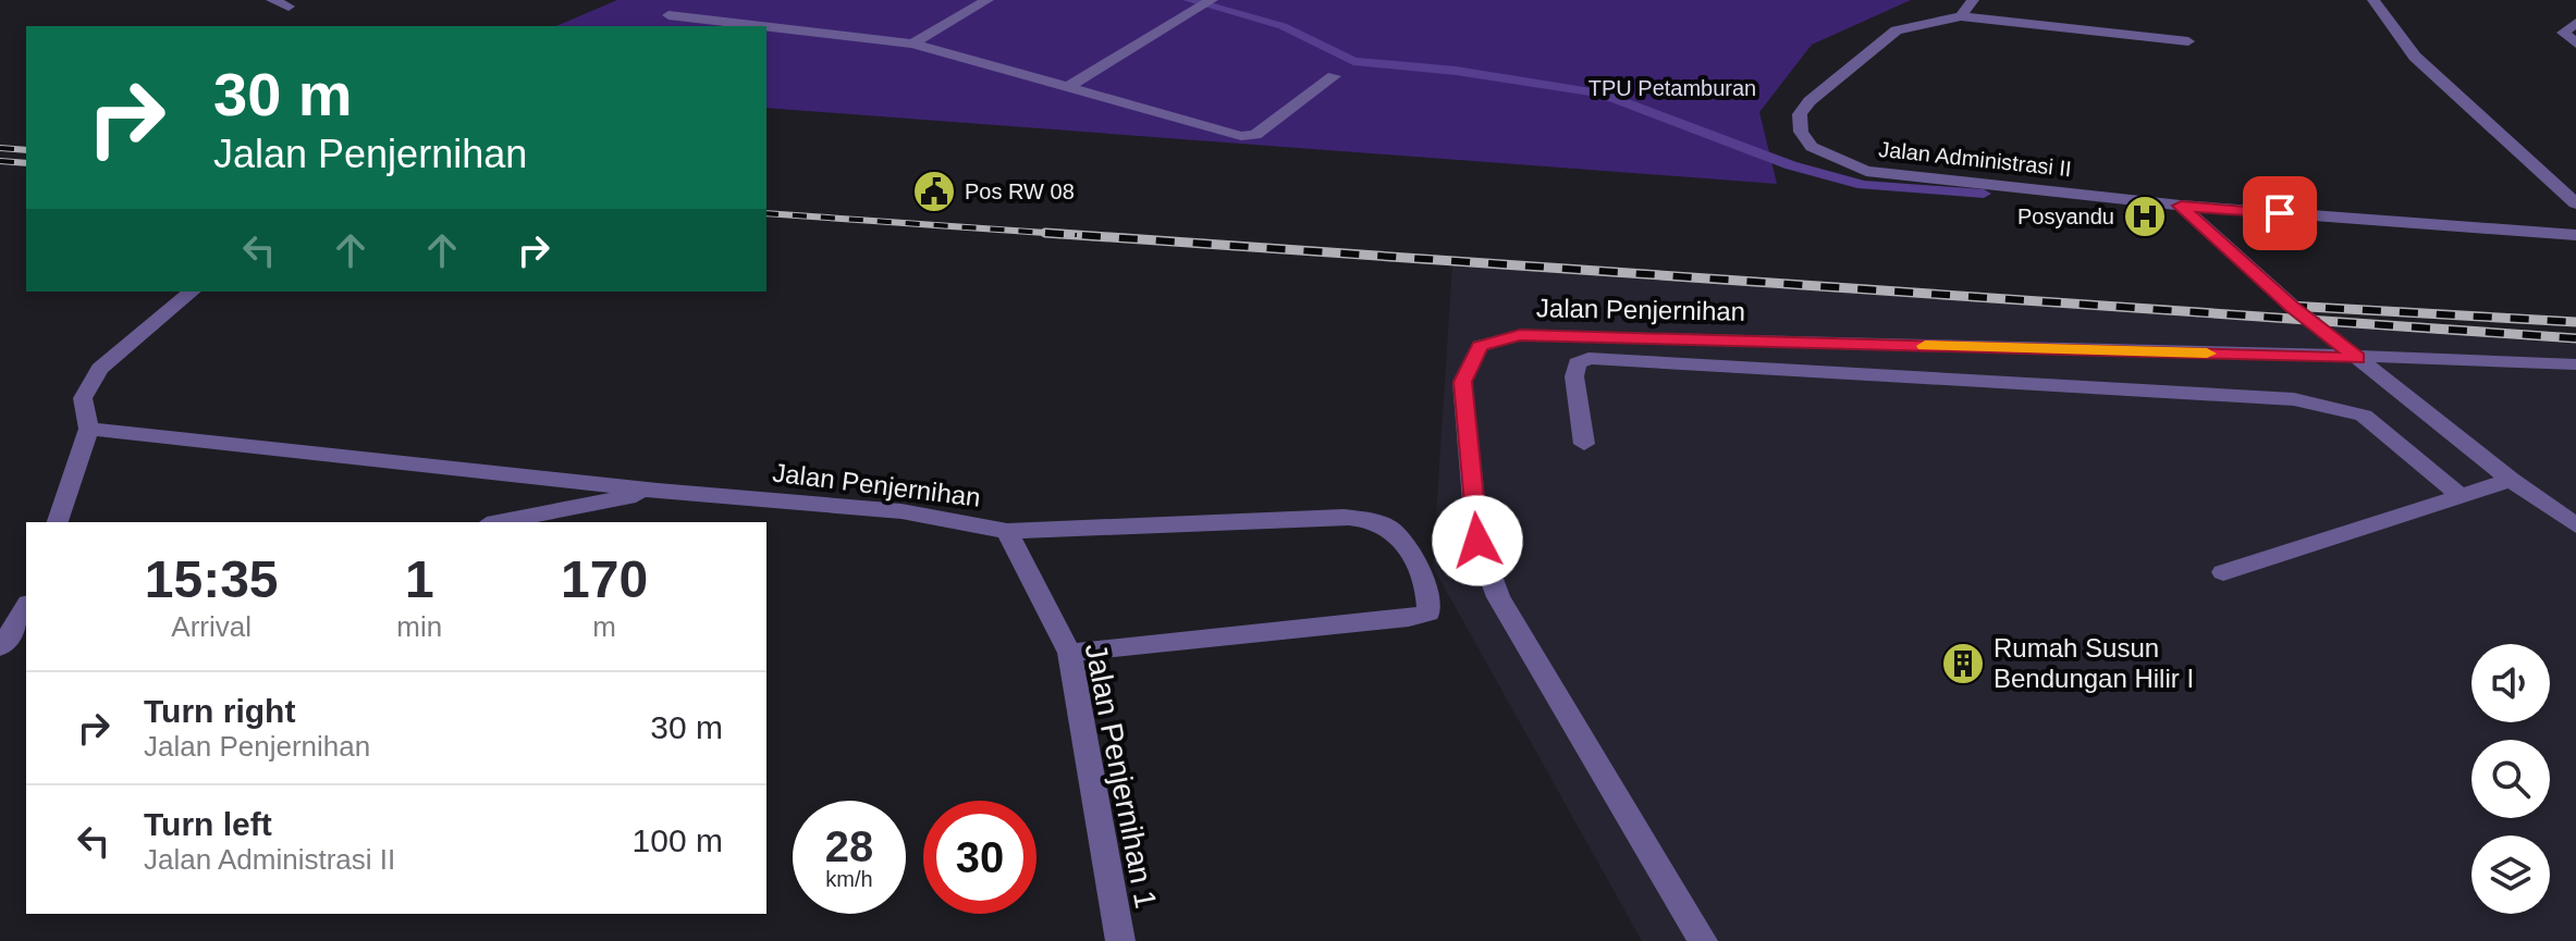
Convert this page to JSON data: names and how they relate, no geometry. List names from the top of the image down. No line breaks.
{"streets":{"street":["Jalan Administrasi II","Jalan Penjernihan","Jalan Penjernihan 1"]},"crossings":[["Jalan Penjernihan","Jalan Penjernihan 1"]],"parks":["TPU Petamburan"],"places":{"public building":["Pos RW 08"],"hospital":["Posyandu"],"building":["Rumah Susun Bendungan Hilir I"]},"page":{"turn":["30 m","Jalan Penjernihan"],"eta":["15:35","Arrival","1","min","170","m"],"list":[{"name":"Turn right","note":"Jalan Penjernihan","value":"30 m"},{"name":"Turn left","note":"Jalan Administrasi II","value":"100 m"}],"speed":"28 km/h","limit":"30"}}
